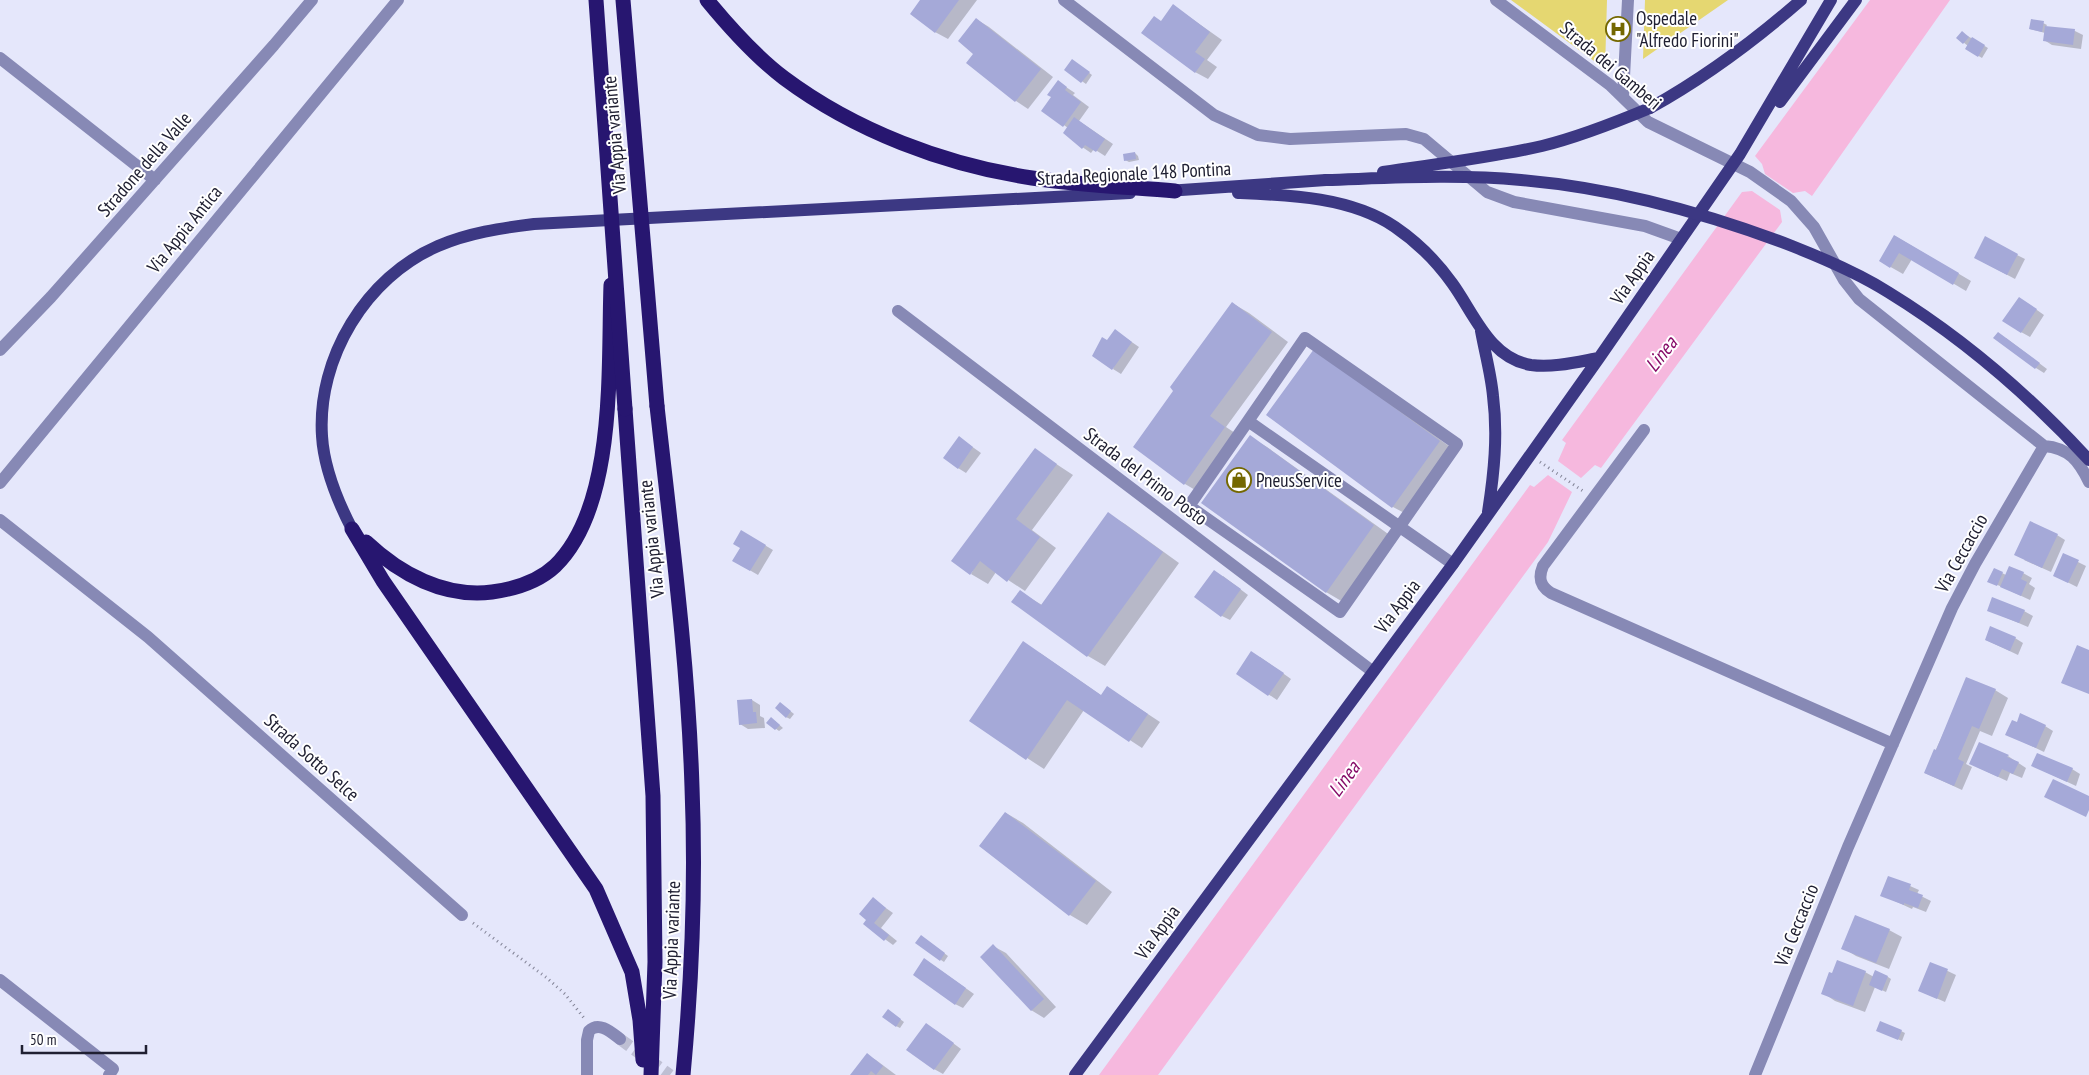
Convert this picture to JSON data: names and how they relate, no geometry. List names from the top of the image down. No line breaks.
{"streets":{"highway":["Via Appia variante"],"main road":["Strada Regionale 148 Pontina","Via Appia"],"street":["Strada dei Gamberi","Stradone della Valle","Via Appia Antica","Strada del Primo Posto","Via Ceccaccio","Strada Sotto Selce"]},"crossings":[["Strada dei Gamberi","Via Appia"],["Via Appia","Strada del Primo Posto"]],"water":["Linea"],"places":{"hospital":["Ospedale \"Alfredo Fiorini\""],"shop":["PneusService"]},"scale_bar":"50 m"}
